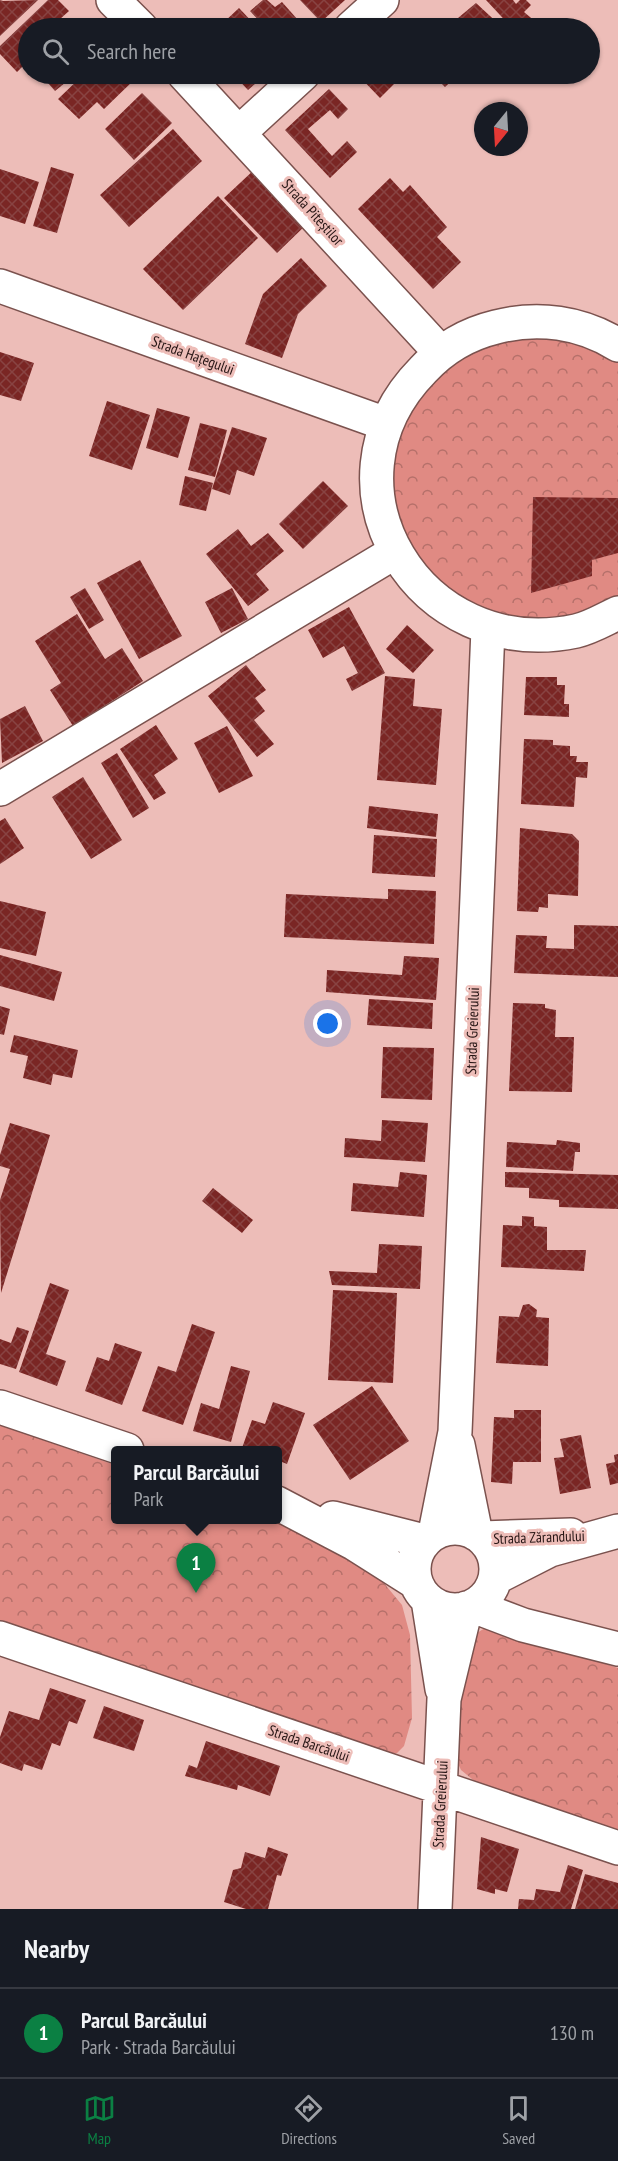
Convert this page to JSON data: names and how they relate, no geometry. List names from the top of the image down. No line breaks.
{"streets":{"street":["Strada Piteștilor","Strada Hațegului","Strada Greierului","Strada Zărandului","Strada Barcăului"]},"crossings":[["Strada Greierului","Strada Zărandului"],["Strada Greierului","Strada Barcăului"]],"north":"bottom","page":{"search":"Search here","popup":["Parcul Barcăului","Park"],"pins":"1","heading":"Nearby","list":[{"mark":"1","name":"Parcul Barcăului","note":"Park · Strada Barcăului","value":"130 m"}],"nav":["Map","Directions","Saved"]}}
